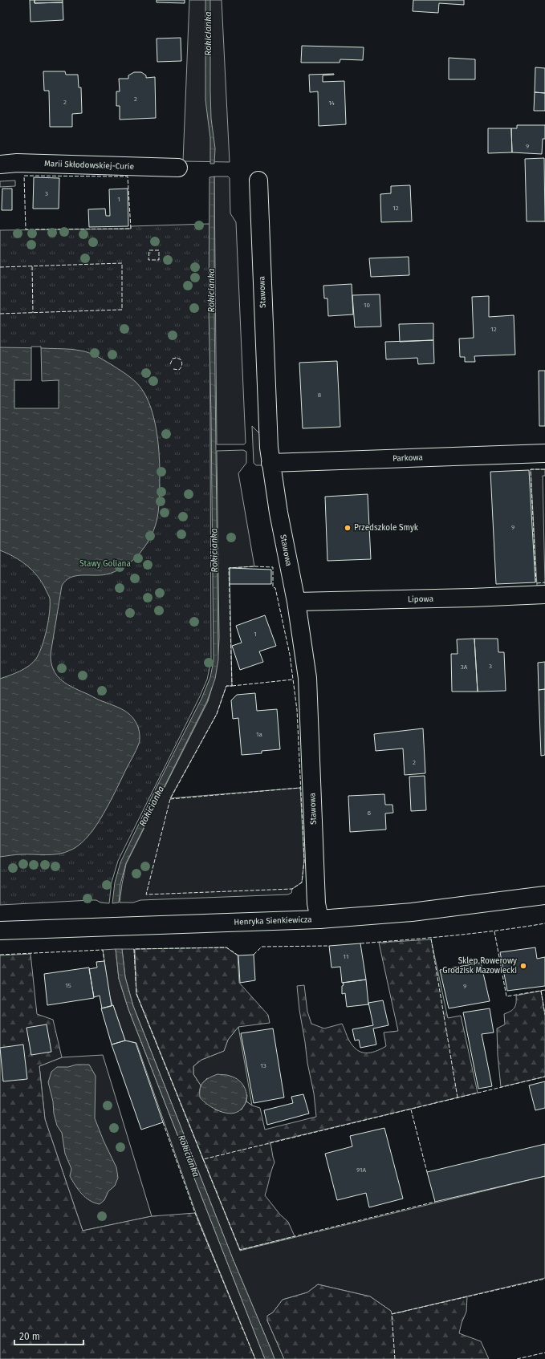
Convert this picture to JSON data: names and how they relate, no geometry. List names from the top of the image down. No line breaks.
{"streets":{"street":["Marii Skłodowskiej-Curie","Stawowa","Parkowa","Lipowa","Henryka Sienkiewicza"]},"crossings":[["Stawowa","Parkowa"],["Stawowa","Lipowa"],["Stawowa","Henryka Sienkiewicza"]],"water":["Rokicianka"],"parks":["Stawy Goliana"],"places":["Przedszkole Smyk","Sklep Rowerowy Grodzisk Mazowiecki"],"house_numbers":["2","2","14","9","3","1","12","10","12","8","9","1","3","3A","1a","2","6","11","15","9","13","91A"],"scale_bar":"20 m"}
